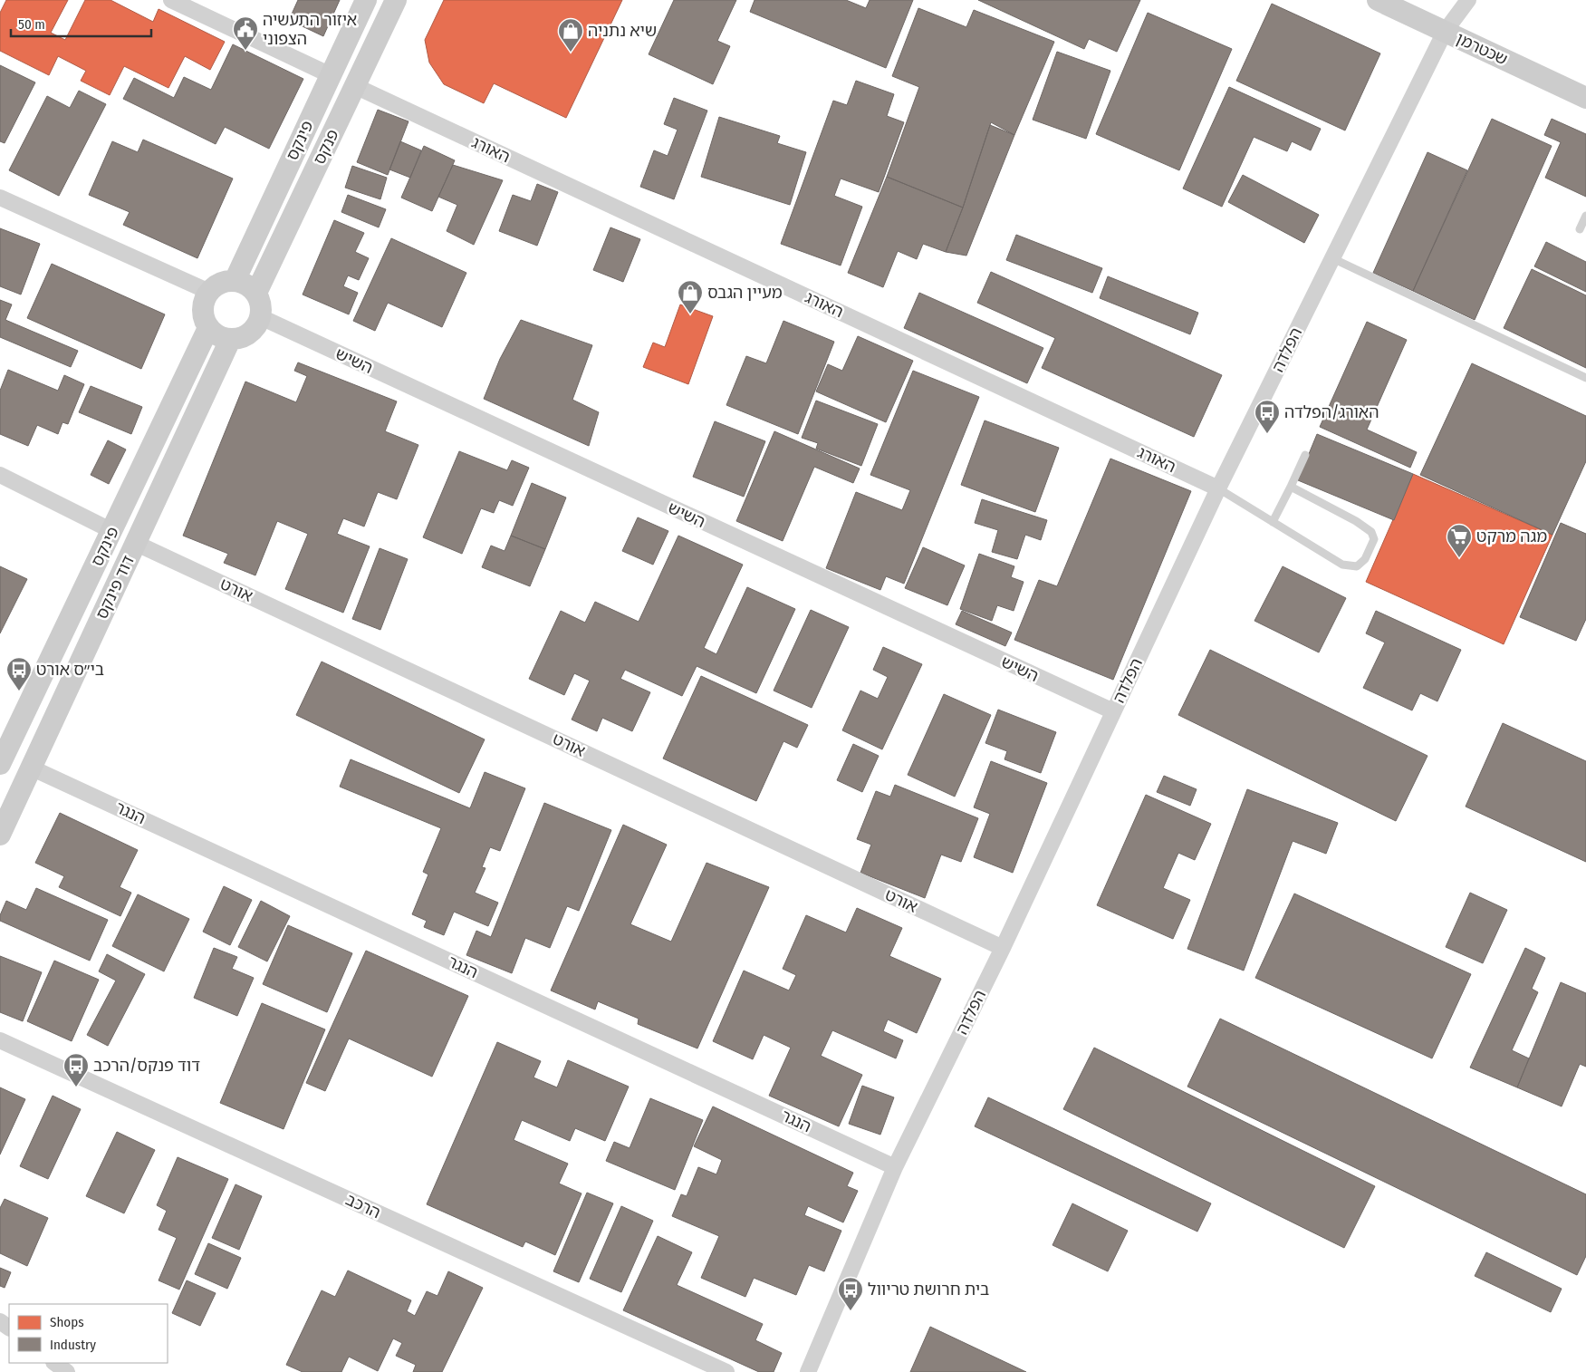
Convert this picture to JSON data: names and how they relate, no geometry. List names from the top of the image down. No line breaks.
{"streets":{"street":["שכטרמן","פינקס","פנקס","האורג","הפלדה","השיש","דוד פינקס","אורט","הנגר","הרכב"]},"crossings":[["שכטרמן","הפלדה"],["פינקס","פנקס"],["פינקס","השיש"],["פינקס","דוד פינקס"],["פנקס","האורג"],["פנקס","השיש"],["פנקס","דוד פינקס"],["האורג","הפלדה"],["הפלדה","השיש"],["הפלדה","אורט"],["הפלדה","הנגר"],["השיש","דוד פינקס"],["דוד פינקס","אורט"],["דוד פינקס","הנגר"]],"places":{"public building":["איזור התעשיה הצפוני"],"shop":["שיא נתניה","מעיין הגבס"],"bus stop":["האורג/הפלדה","בי״ס אורט","דוד פנקס/הרכב","בית חרושת טריוול"],"supermarket":["מגה מרקט"]},"legend":["Shops","Industry"],"scale_bar":"50 m"}
